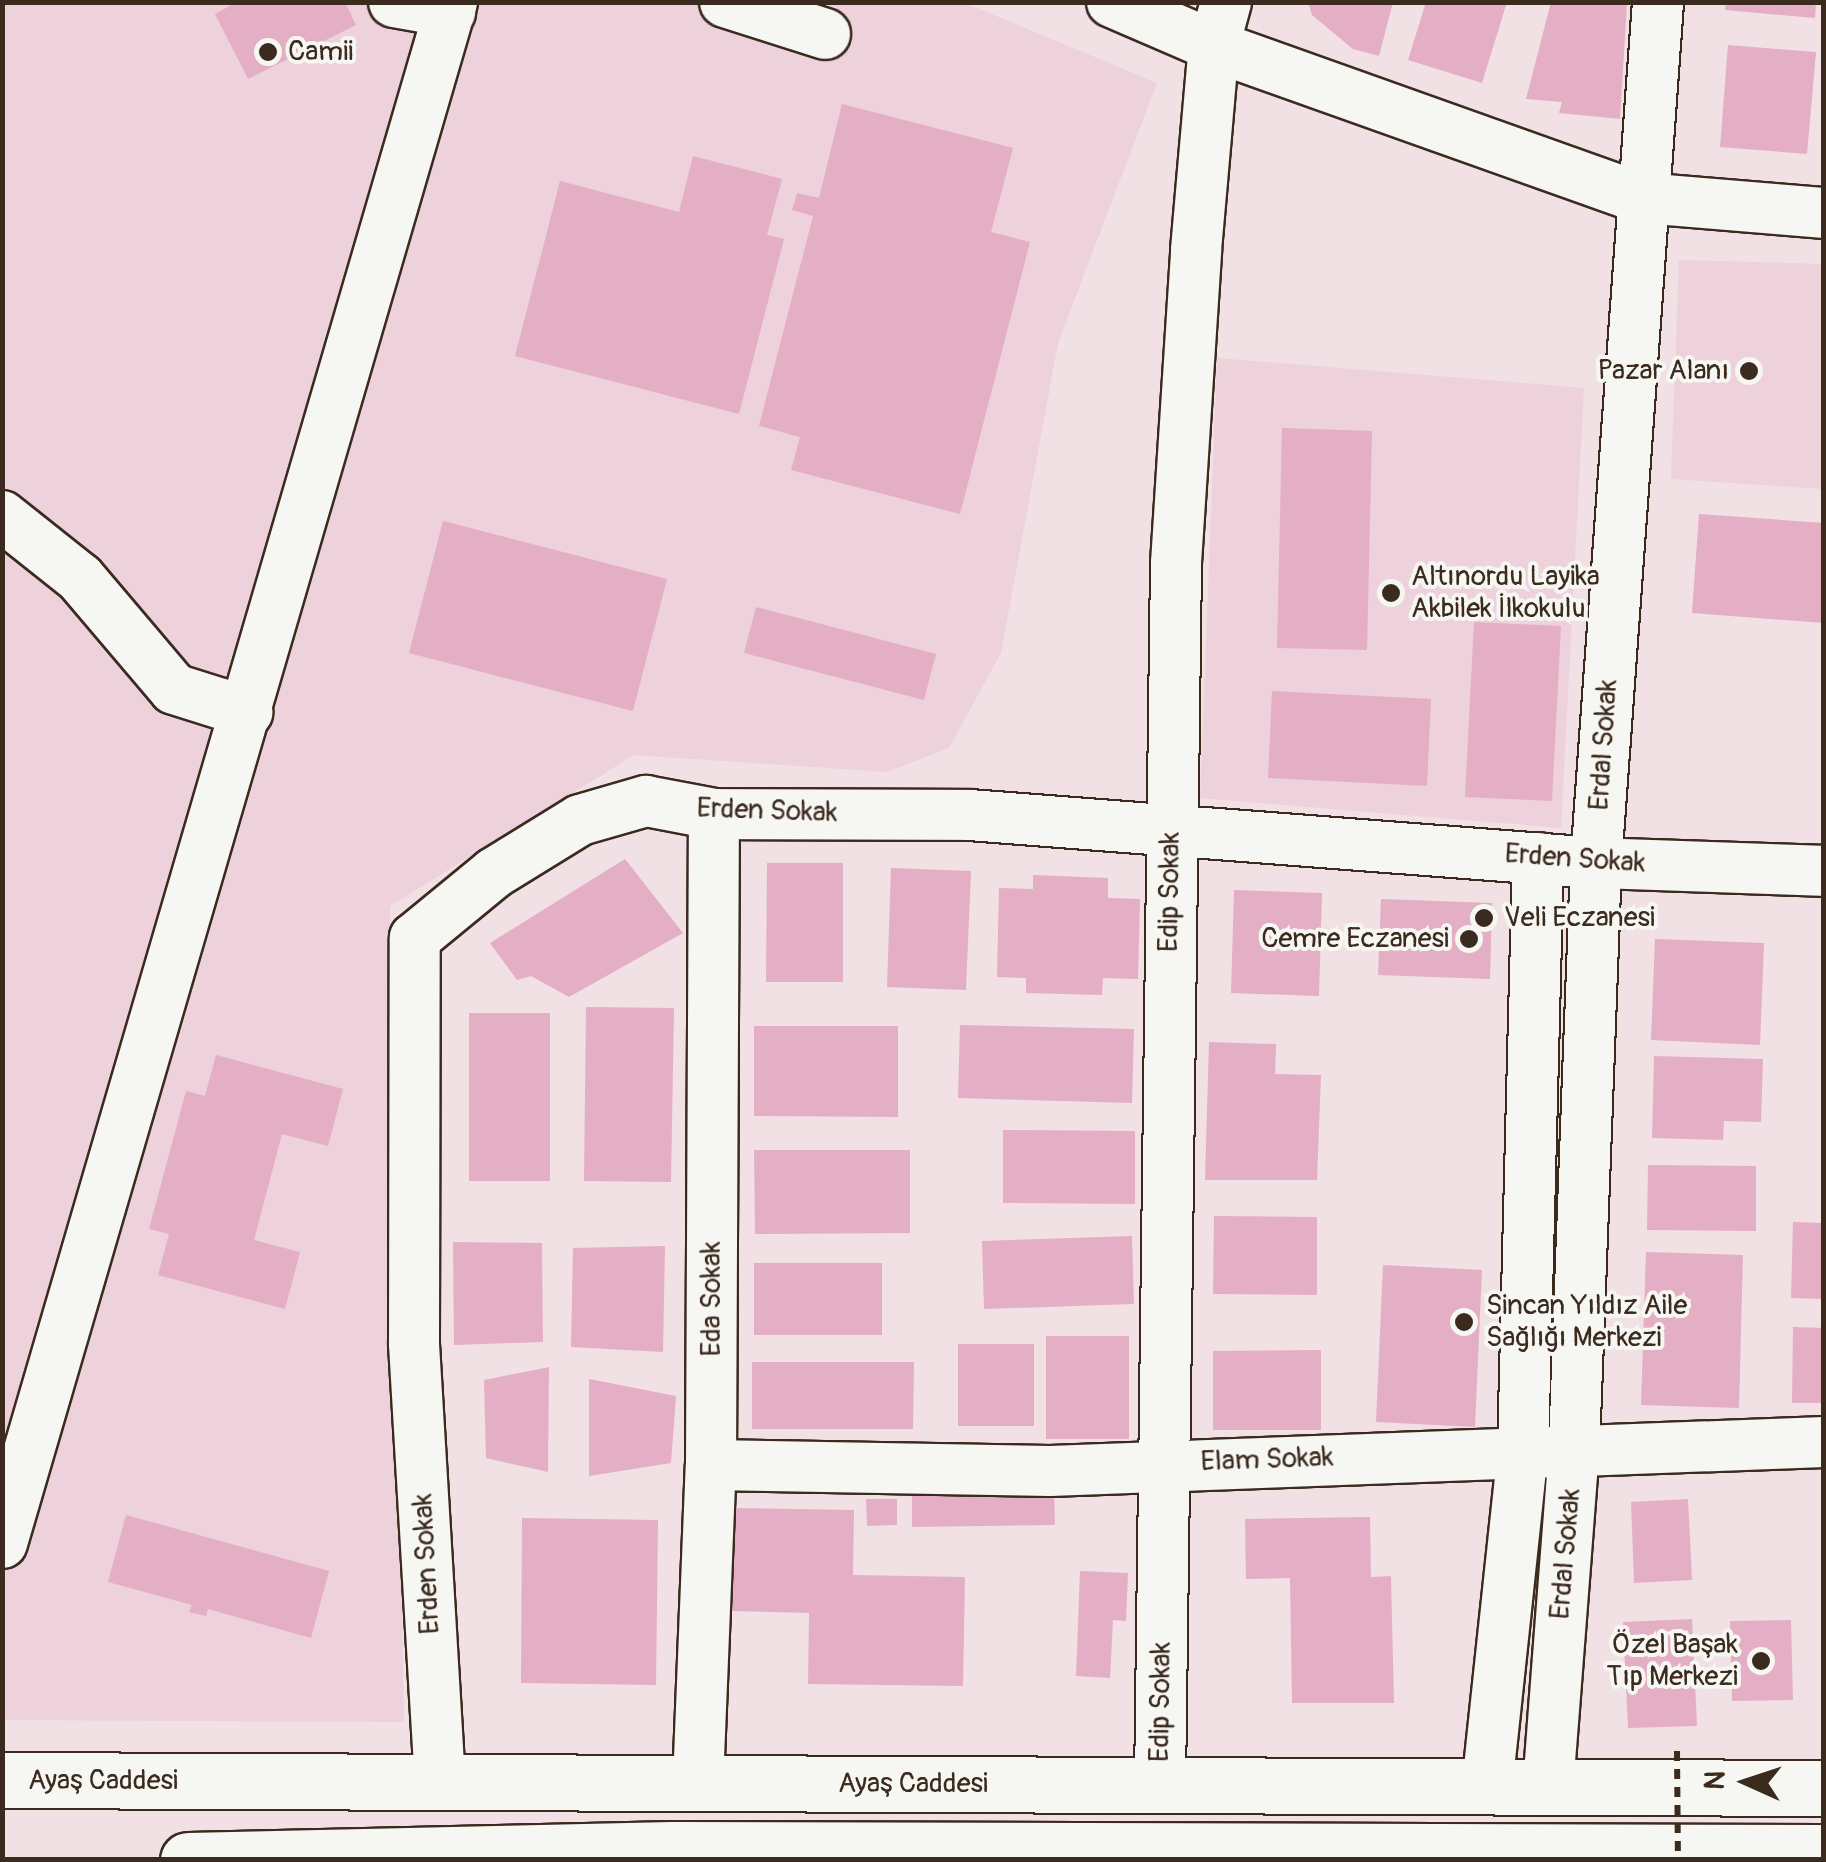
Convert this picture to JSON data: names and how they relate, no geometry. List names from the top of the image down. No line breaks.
{"streets":{"main road":["Ayaş Caddesi"],"street":["Erdal Sokak","Erden Sokak","Edip Sokak","Eda Sokak","Elam Sokak"]},"crossings":[["Erdal Sokak","Erden Sokak"],["Erdal Sokak","Elam Sokak"],["Erdal Sokak","Ayaş Caddesi"],["Erden Sokak","Edip Sokak"],["Erden Sokak","Eda Sokak"],["Erden Sokak","Ayaş Caddesi"],["Edip Sokak","Elam Sokak"],["Edip Sokak","Ayaş Caddesi"],["Eda Sokak","Elam Sokak"],["Eda Sokak","Ayaş Caddesi"]],"places":["Camii","Pazar Alanı","Altınordu Layika Akbilek İlkokulu","Veli Eczanesi","Cemre Eczanesi","Sincan Yıldız Aile Sağlığı Merkezi","Özel Başak Tıp Merkezi"],"north":"left"}
